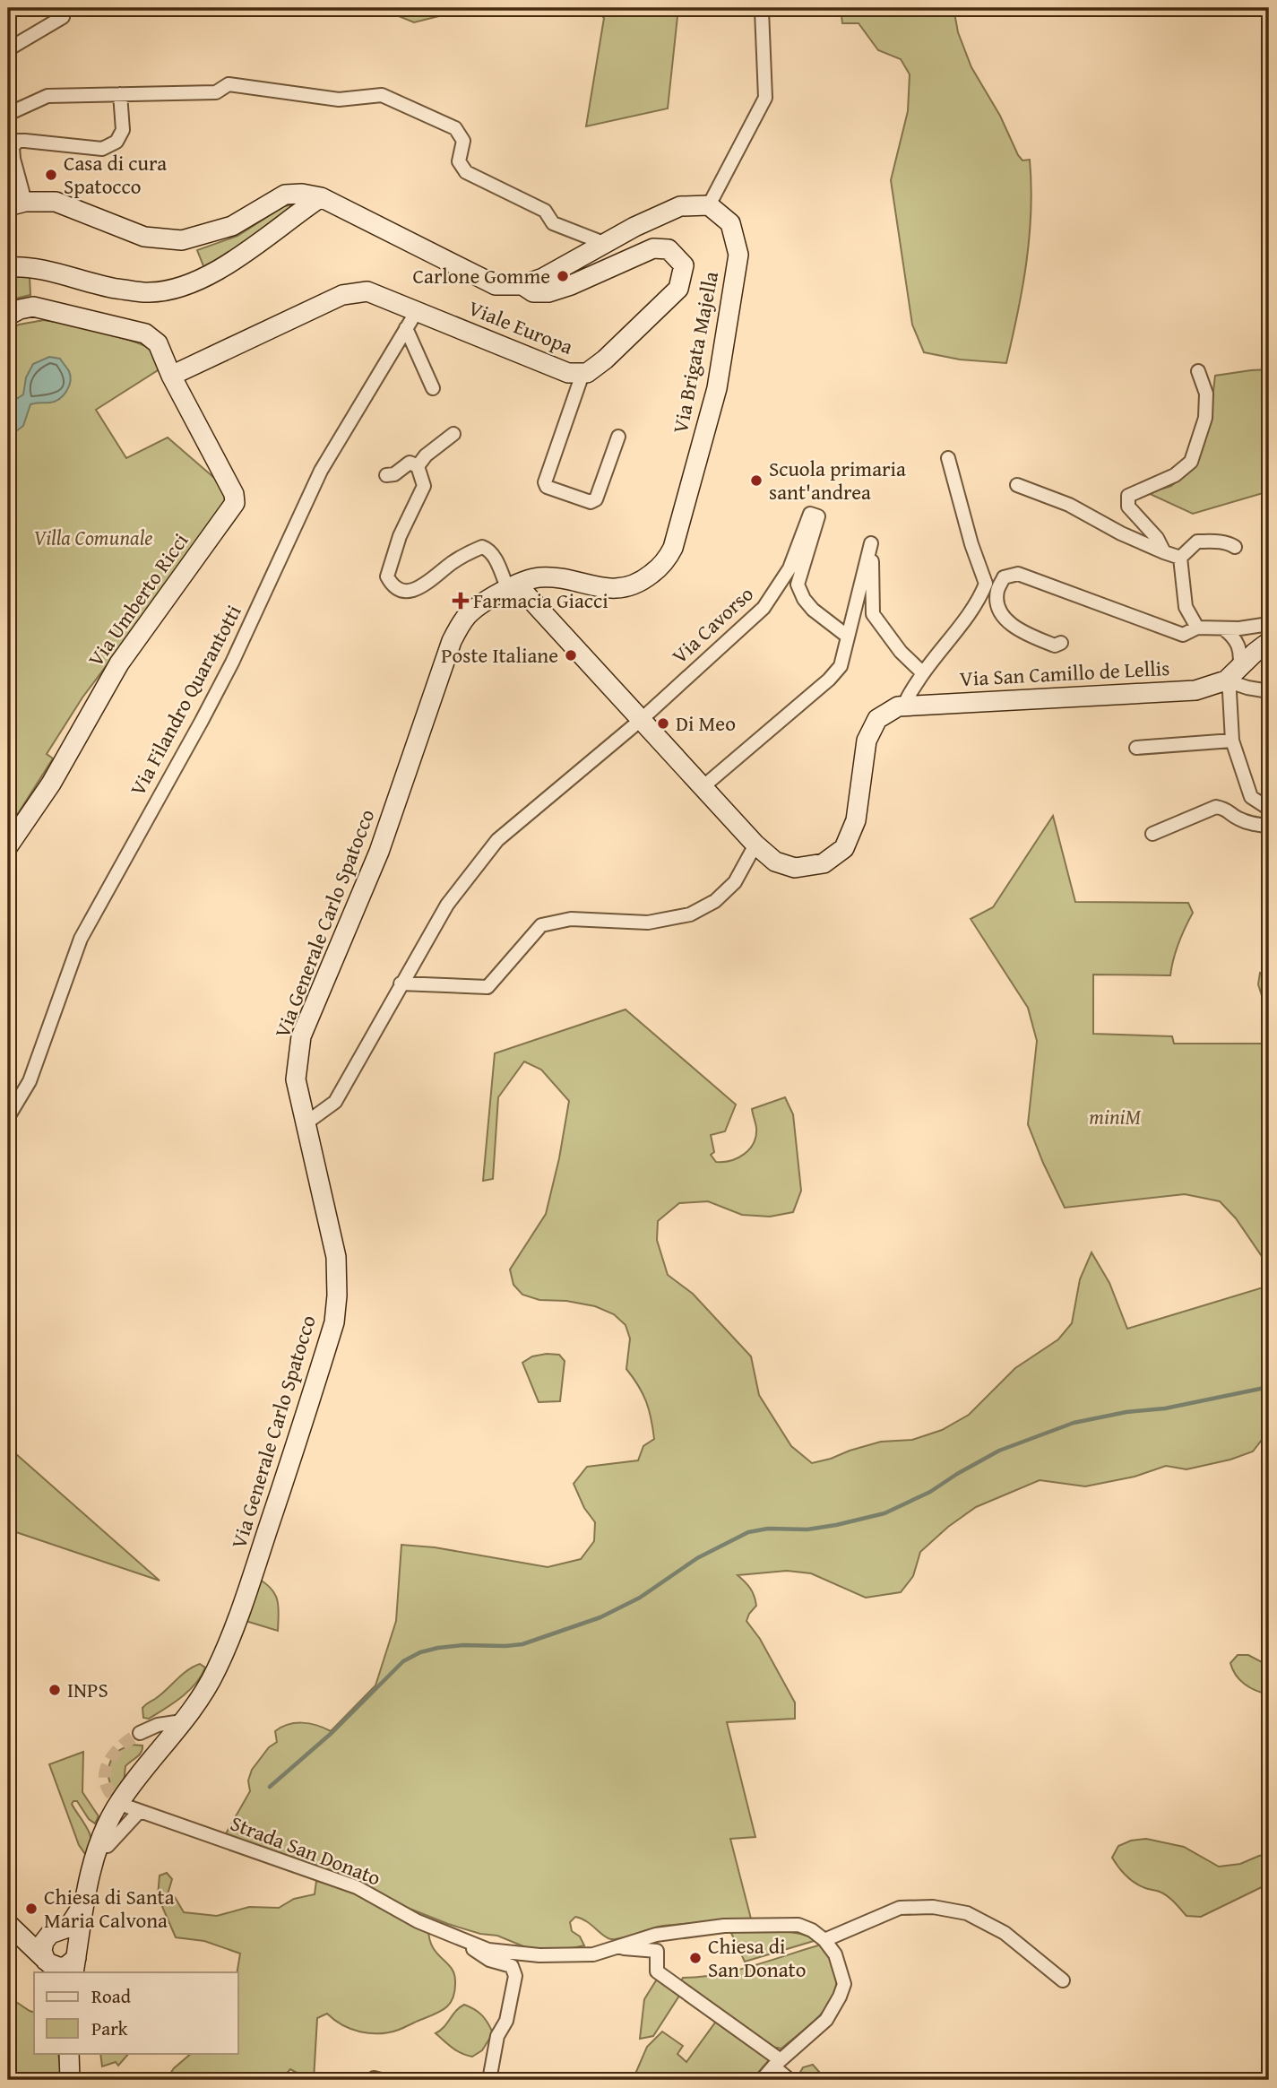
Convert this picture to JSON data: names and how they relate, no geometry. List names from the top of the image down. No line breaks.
{"streets":{"main road":["Viale Europa","Via Brigata Majella","Via Umberto Ricci","Via San Camillo de Lellis","Via Generale Carlo Spatocco"],"street":["Via Cavorso","Via Filandro Quarantotti","Strada San Donato"]},"crossings":[["Viale Europa","Via Umberto Ricci"],["Viale Europa","Via Filandro Quarantotti"],["Via Brigata Majella","Via San Camillo de Lellis"],["Via Brigata Majella","Via Generale Carlo Spatocco"],["Via Cavorso","Via San Camillo de Lellis"],["Via Cavorso","Via Generale Carlo Spatocco"],["Via San Camillo de Lellis","Via Generale Carlo Spatocco"],["Via Generale Carlo Spatocco","Strada San Donato"]],"parks":["Villa Comunale","miniM"],"places":{"other":["Casa di cura Spatocco","Carlone Gomme","Scuola primaria sant'andrea","Poste Italiane","Di Meo","INPS","Chiesa di Santa Maria Calvona","Chiesa di San Donato"],"health":["Farmacia Giacci"]},"legend":["Road","Park"]}
